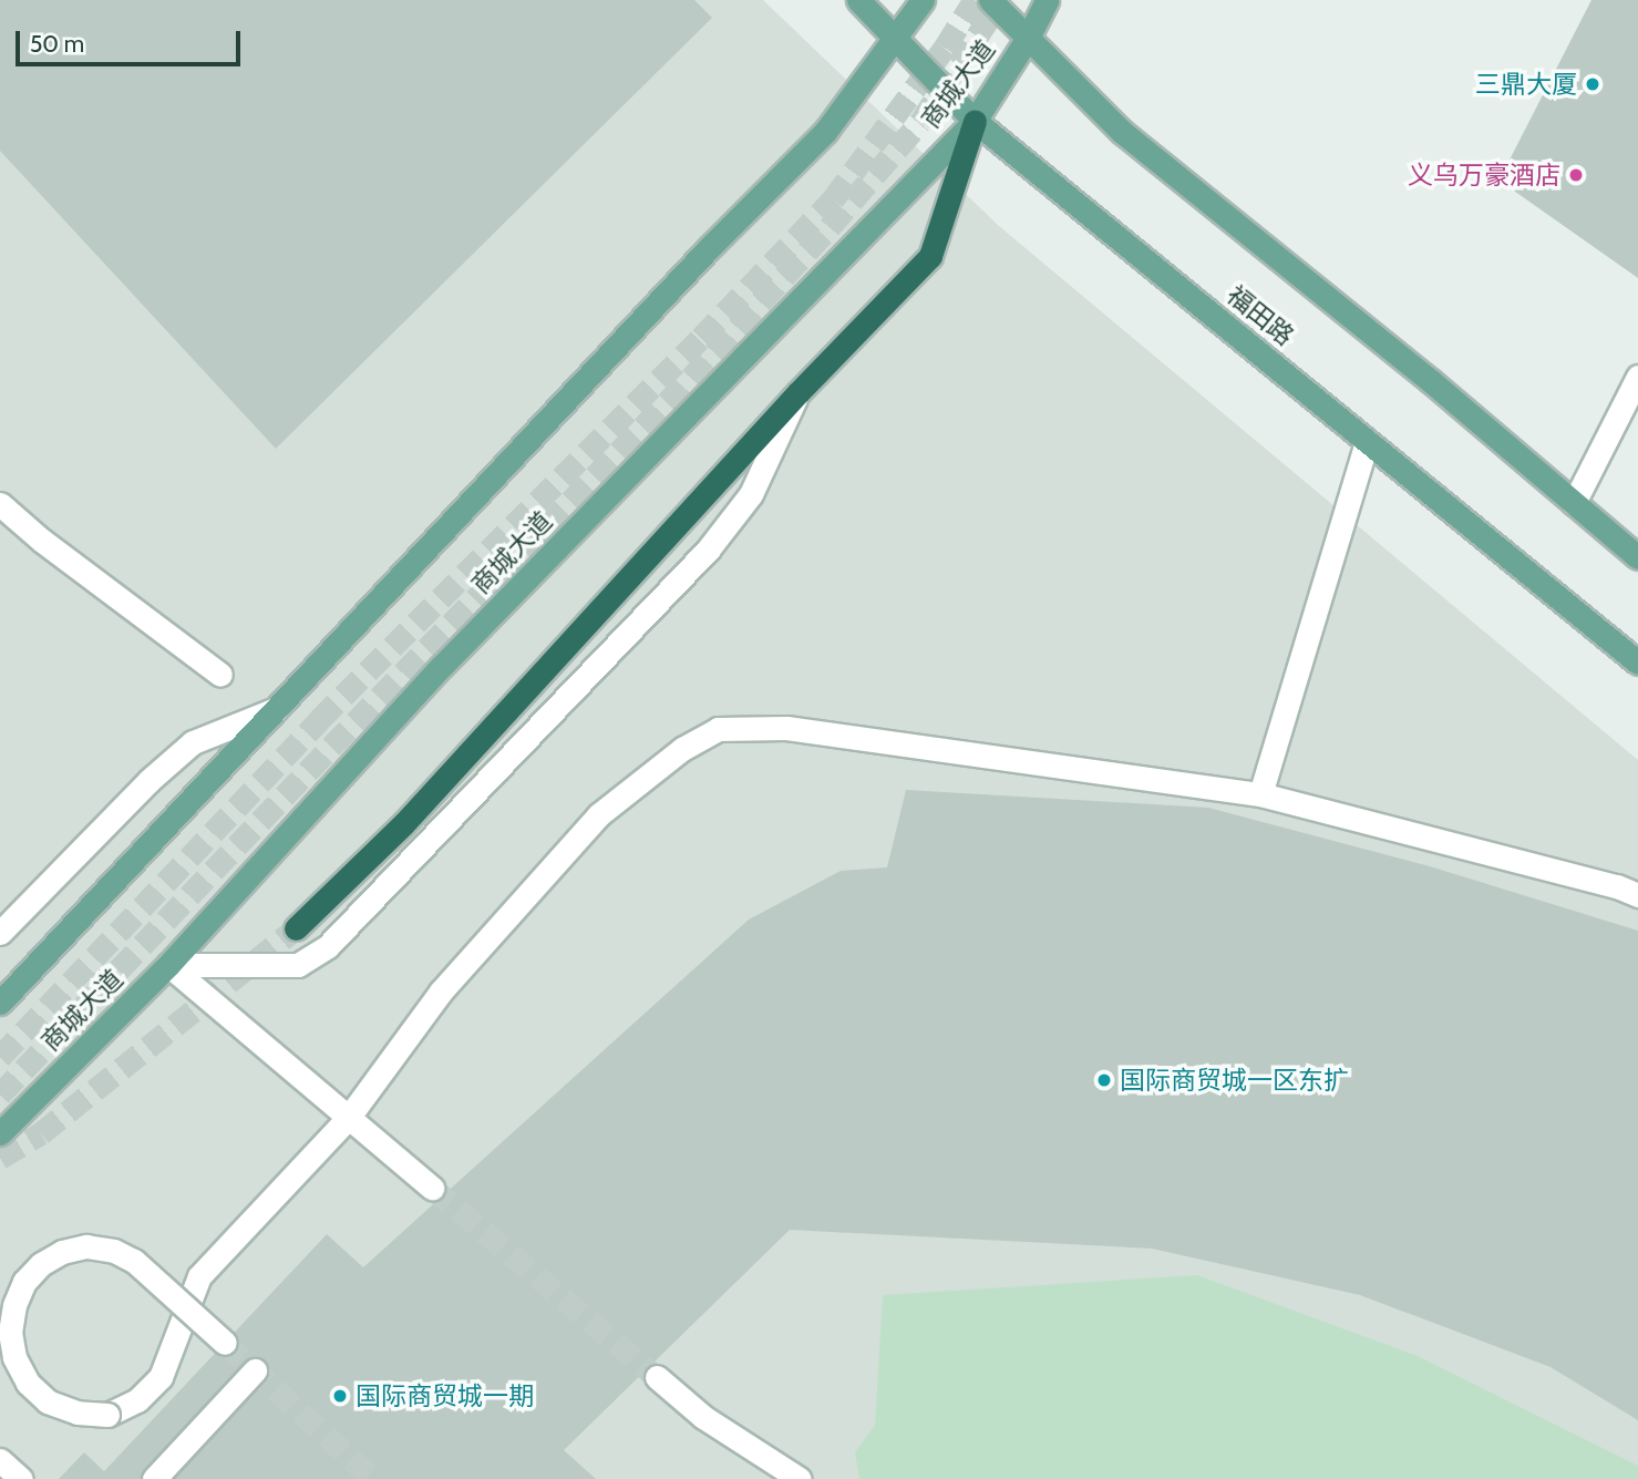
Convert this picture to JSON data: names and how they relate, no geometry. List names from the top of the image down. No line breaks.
{"streets":{"main road":["商城大道","福田路"]},"crossings":[["商城大道","福田路"]],"places":["三鼎大厦","义乌万豪酒店","国际商贸城一区东扩","国际商贸城一期"],"scale_bar":"50 m"}
